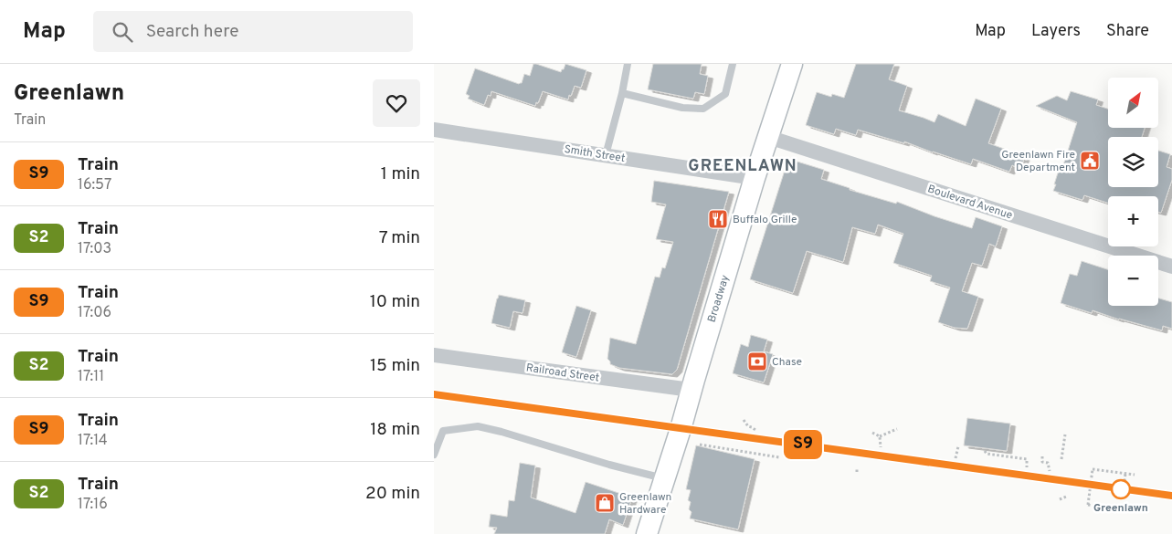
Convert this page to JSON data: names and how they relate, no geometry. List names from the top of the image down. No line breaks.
{"streets":{"main road":["Broadway"],"street":["Smith Street","Boulevard Avenue","Railroad Street"]},"crossings":[["Smith Street","Broadway"],["Boulevard Avenue","Broadway"],["Broadway","Railroad Street"]],"districts":["GREENLAWN"],"places":{"public building":["Greenlawn Fire Department"],"restaurant":["Buffalo Grille"],"bank":["Chase"],"other":["Greenlawn"],"shop":["Greenlawn Hardware"]},"north":"top right","page":{"header":"Map","search":"Search here","nav":["Map","Layers","Share"],"heading":["Greenlawn","Train"],"on_map":"S9","map_buttons":["+","−"],"list":[{"mark":"S9","name":"Train","note":"16:57","value":"1 min"},{"mark":"S2","name":"Train","note":"17:03","value":"7 min"},{"mark":"S9","name":"Train","note":"17:06","value":"10 min"},{"mark":"S2","name":"Train","note":"17:11","value":"15 min"},{"mark":"S9","name":"Train","note":"17:14","value":"18 min"},{"mark":"S2","name":"Train","note":"17:16","value":"20 min"}]}}
